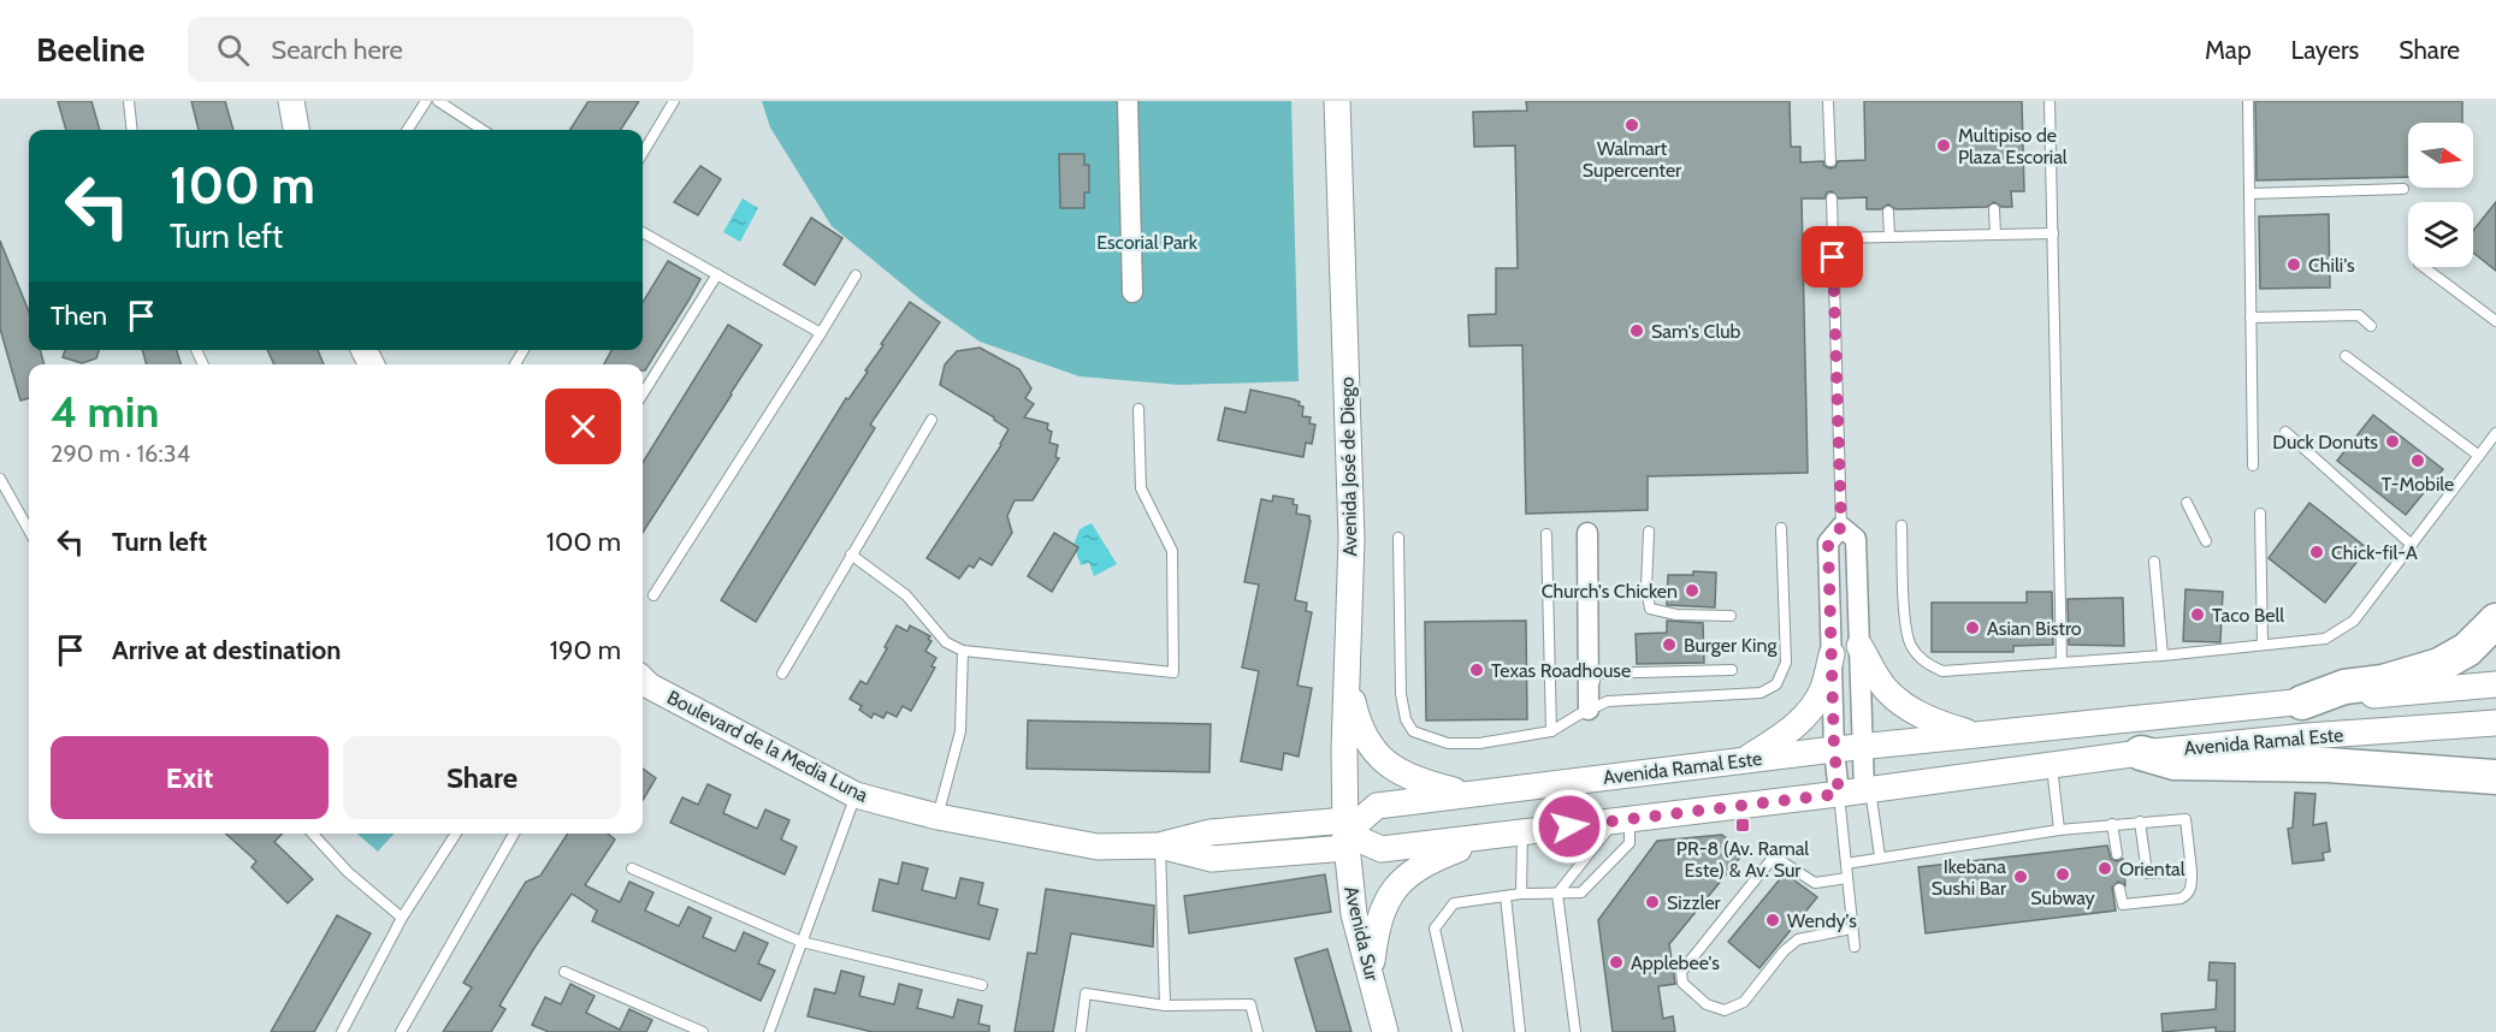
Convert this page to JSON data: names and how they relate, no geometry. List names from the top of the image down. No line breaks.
{"streets":{"street":["Avenida José de Diego","Avenida Ramal Este","Boulevard de la Media Luna","Avenida Sur"]},"crossings":[["Avenida José de Diego","Avenida Ramal Este"],["Avenida José de Diego","Boulevard de la Media Luna"],["Avenida José de Diego","Avenida Sur"],["Avenida Ramal Este","Boulevard de la Media Luna"],["Avenida Ramal Este","Avenida Sur"],["Boulevard de la Media Luna","Avenida Sur"]],"parks":["Escorial Park"],"places":{"other":["Walmart Supercenter","Multipiso de Plaza Escorial","Chili's","Sam's Club","Duck Donuts","T-Mobile","Chick-fil-A","Church's Chicken","Taco Bell","Asian Bistro","Burger King","Texas Roadhouse","Oriental","Subway","Ikebana Sushi Bar","Sizzler","Wendy's","Applebee's"],"transit":["PR-8 (Av. Ramal Este) & Av. Sur"]},"north":"right","page":{"header":"Beeline","search":"Search here","nav":["Map","Layers","Share"],"turn":["100 m","Turn left"],"then":"Then","heading":["4 min","290 m · 16:34"],"list":[{"name":"Turn left","value":"100 m"},{"name":"Arrive at destination","value":"190 m"}],"buttons":["Exit","Share"]}}
